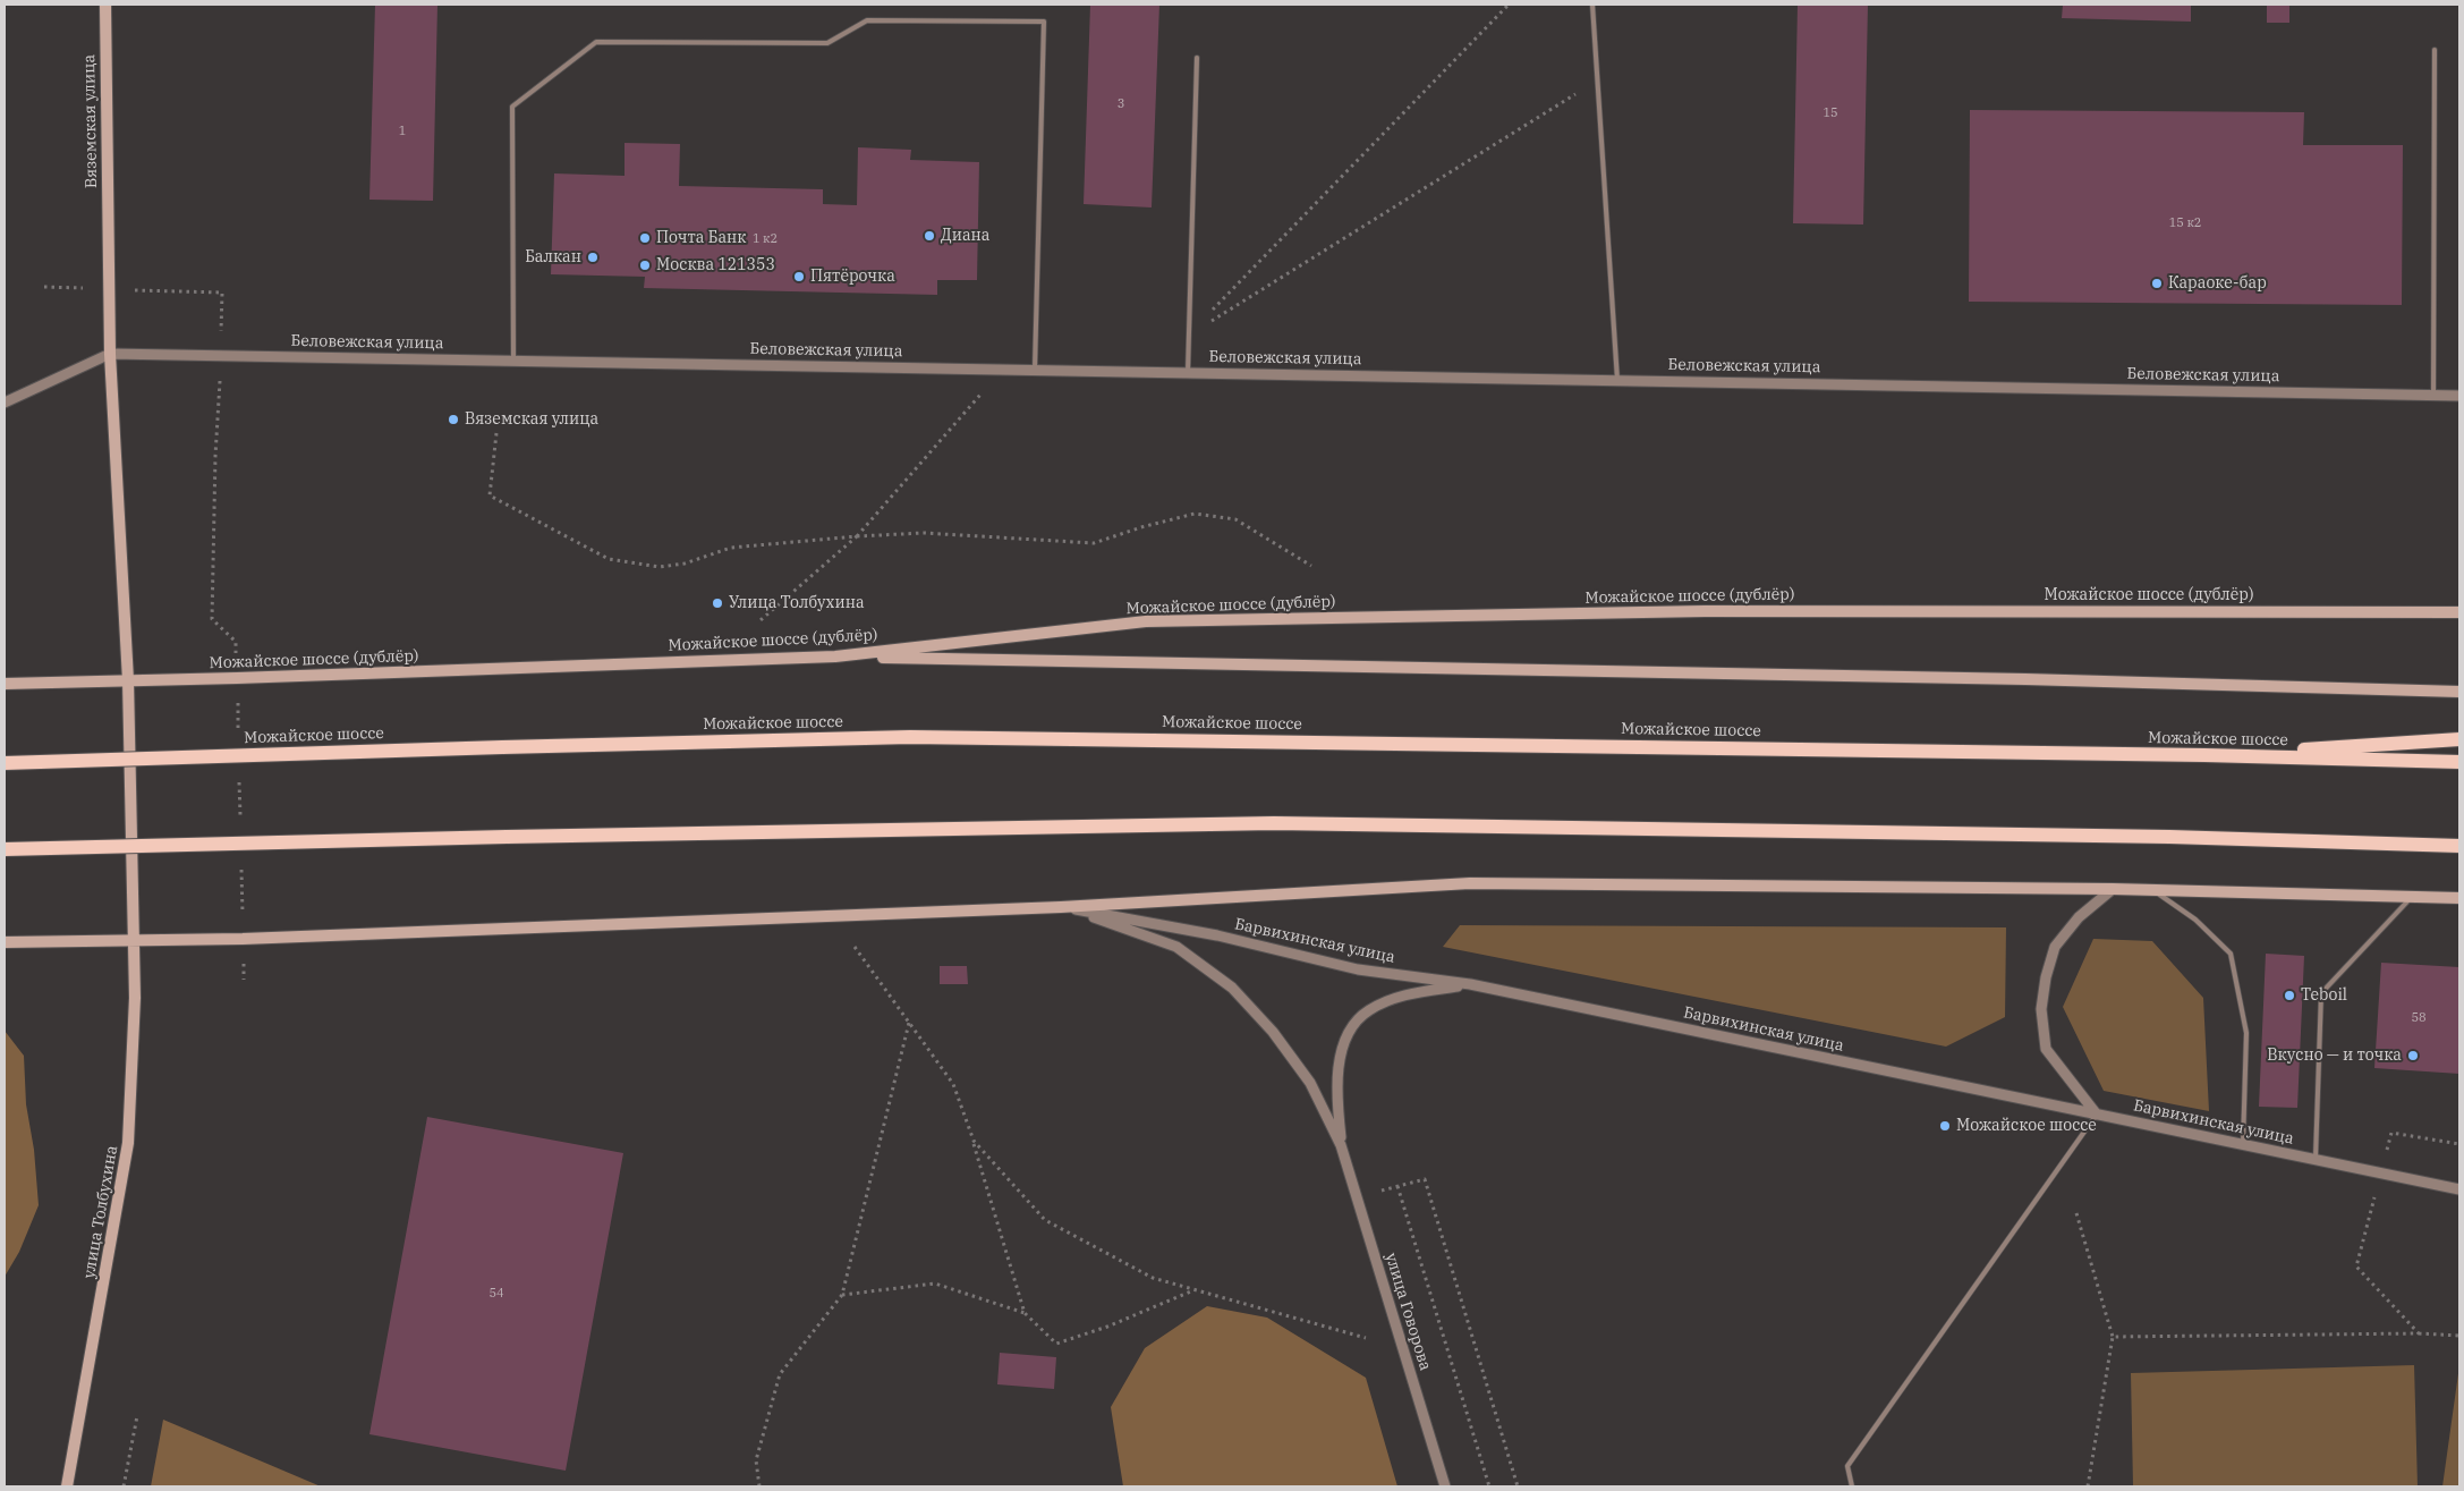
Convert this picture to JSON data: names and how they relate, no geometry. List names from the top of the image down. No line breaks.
{"streets":{"main road":["Вяземская улица","Можайское шоссе (дублёр)","Можайское шоссе","улица Толбухина"],"street":["Беловежская улица","Барвихинская улица","улица Говорова"]},"crossings":[["Вяземская улица","Беловежская улица"],["Вяземская улица","Можайское шоссе (дублёр)"],["Вяземская улица","улица Толбухина"],["Можайское шоссе (дублёр)","улица Толбухина"],["Барвихинская улица","улица Говорова"]],"places":["Диана","Почта Банк","Балкан","Москва 121353","Пятёрочка","Караоке-бар","Вяземская улица","Улица Толбухина","Teboil","Вкусно — и точка","Можайское шоссе"],"house_numbers":["3","15","1","15 к2","1 к2","58","54"]}
